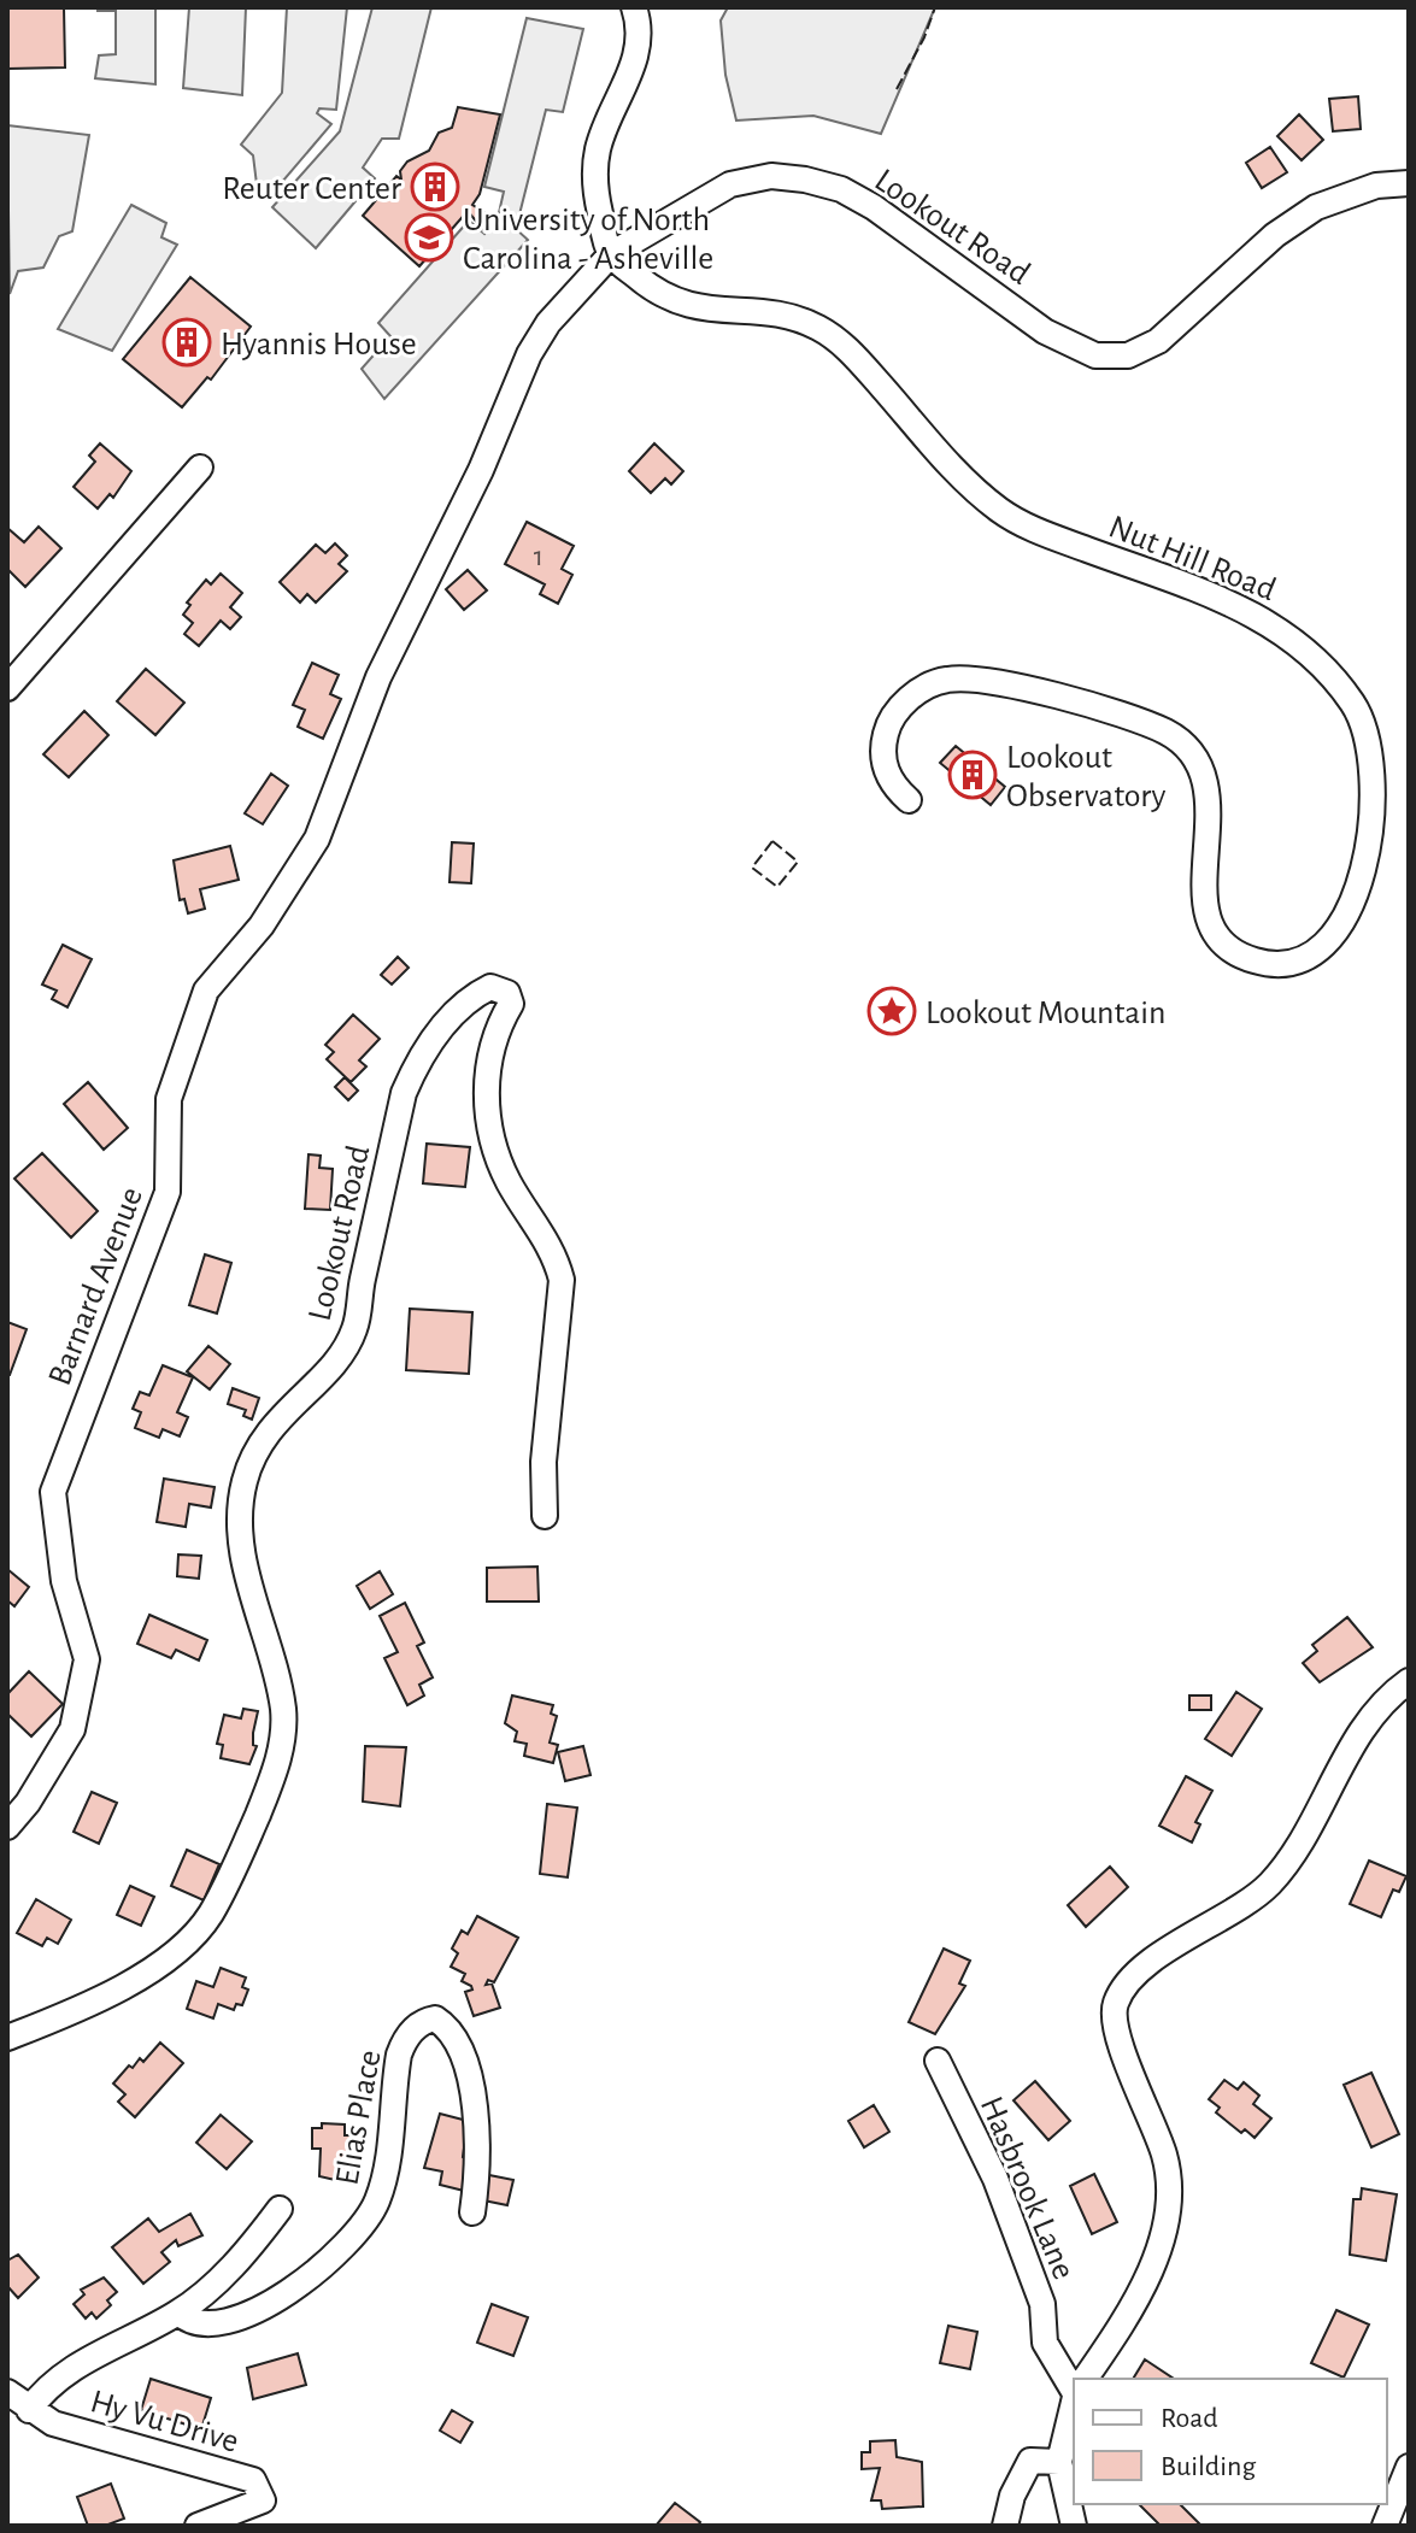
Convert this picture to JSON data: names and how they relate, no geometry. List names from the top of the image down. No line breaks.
{"streets":{"street":["Lookout Road","Nut Hill Road","Barnard Avenue","Elias Place","Hasbrook Lane","Hy Vu Drive"]},"crossings":[["Lookout Road","Nut Hill Road"],["Lookout Road","Barnard Avenue"]],"places":{"building":["Reuter Center","Hyannis House","Lookout Observatory"],"school or university":["University of North Carolina - Asheville"],"place":["Lookout Mountain"]},"house_numbers":["1"],"legend":["Road","Building"]}
